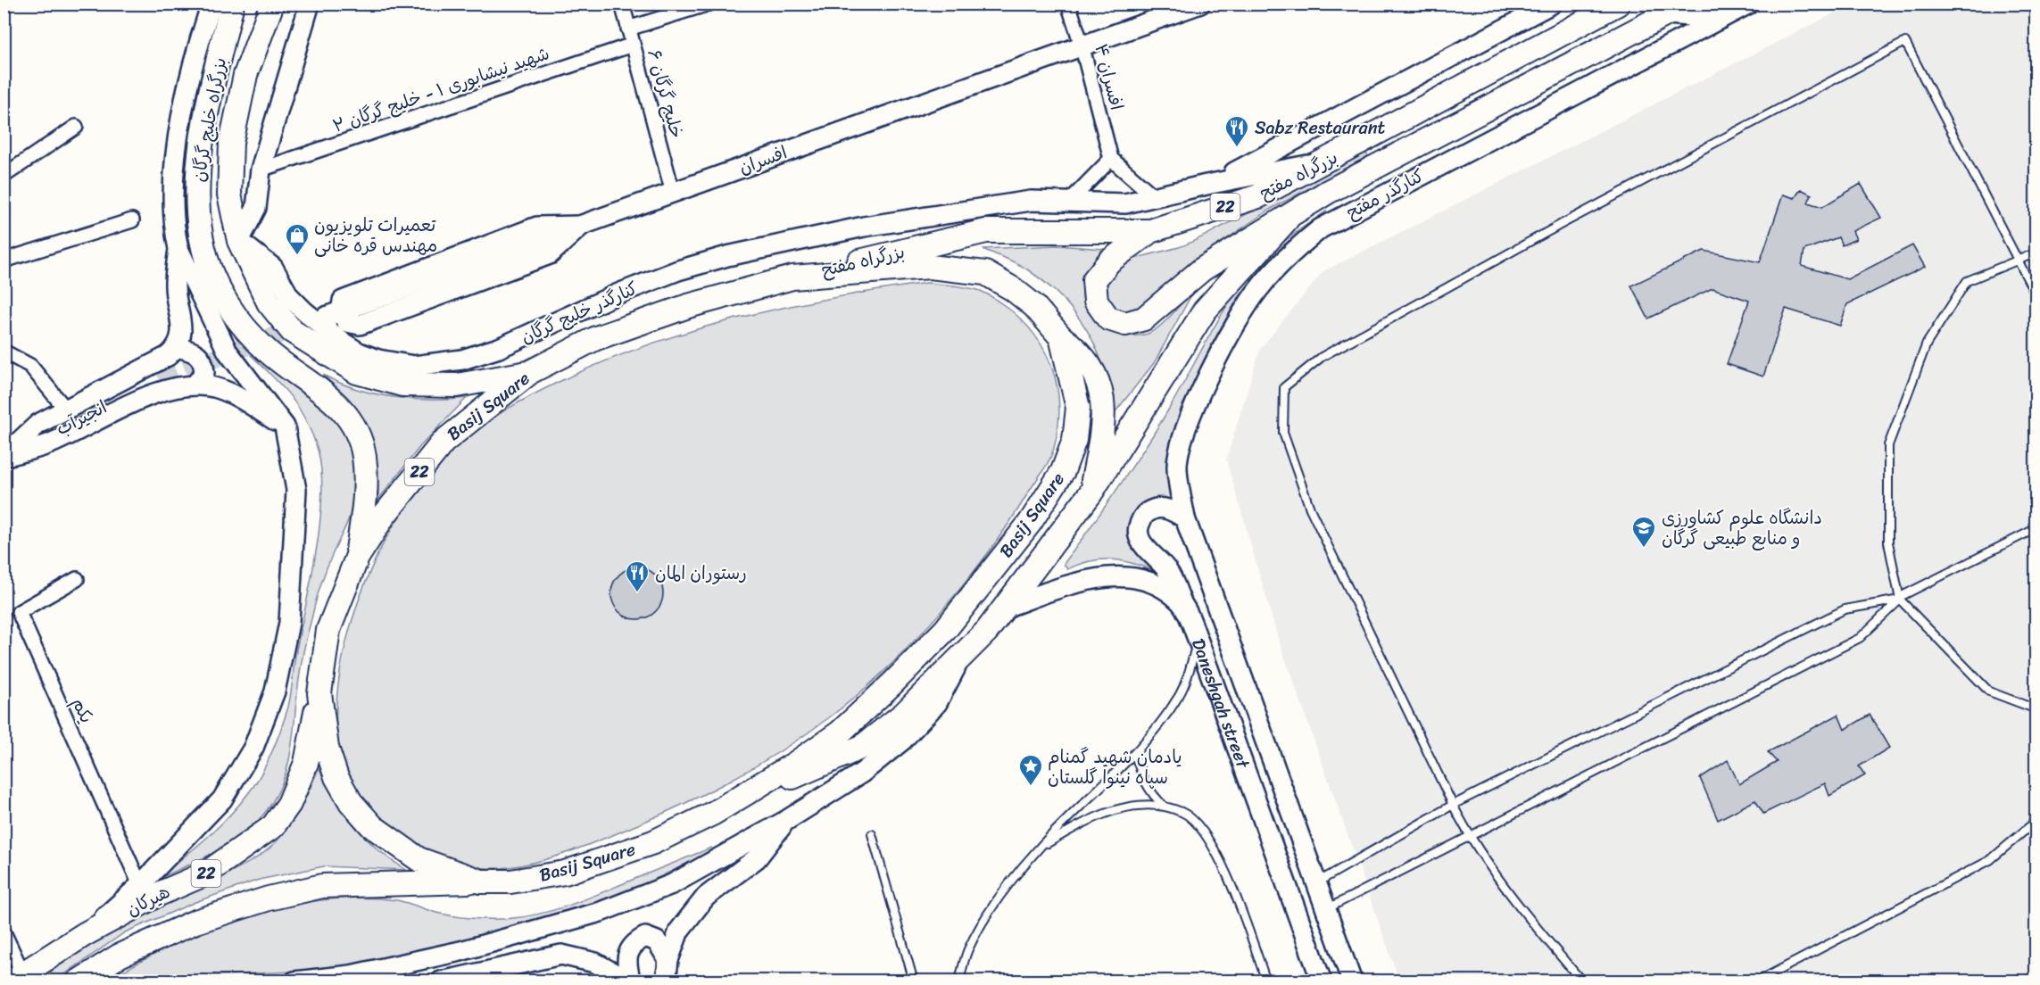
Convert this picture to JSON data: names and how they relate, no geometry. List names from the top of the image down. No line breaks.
{"streets":{"highway":["بزرگراه خلیج گرگان","بزرگراه مفتح","22","Basij Square","هیرکان"],"main road":["افسران","کنارگذر مفتح","کنارگذر خلیج گرگان","انجیرآب","Daneshgah street"],"street":["افسران ۴","شهید نیشابوری ۱ - خلیج گرگان ۲","خلیج گرگان ۶","یکم"]},"crossings":[["افسران ۴","افسران"],["شهید نیشابوری ۱ - خلیج گرگان ۲","خلیج گرگان ۶"],["خلیج گرگان ۶","افسران"],["بزرگراه خلیج گرگان","کنارگذر خلیج گرگان"],["بزرگراه خلیج گرگان","Basij Square"],["افسران","کنارگذر خلیج گرگان"],["بزرگراه مفتح","22"],["بزرگراه مفتح","Basij Square"],["کنارگذر مفتح","Daneshgah street"],["22","Basij Square"],["Basij Square","هیرکان"]],"places":{"restaurant":["Sabz Restaurant","رستوران المان"],"shop":["تعمیرات تلویزیون مهندس قره خانی"],"school or university":["دانشگاه علوم کشاورزی و منابع طبیعی گرگان"],"place":["یادمان شهید گمنام سپاه نینوا گلستان"]}}
